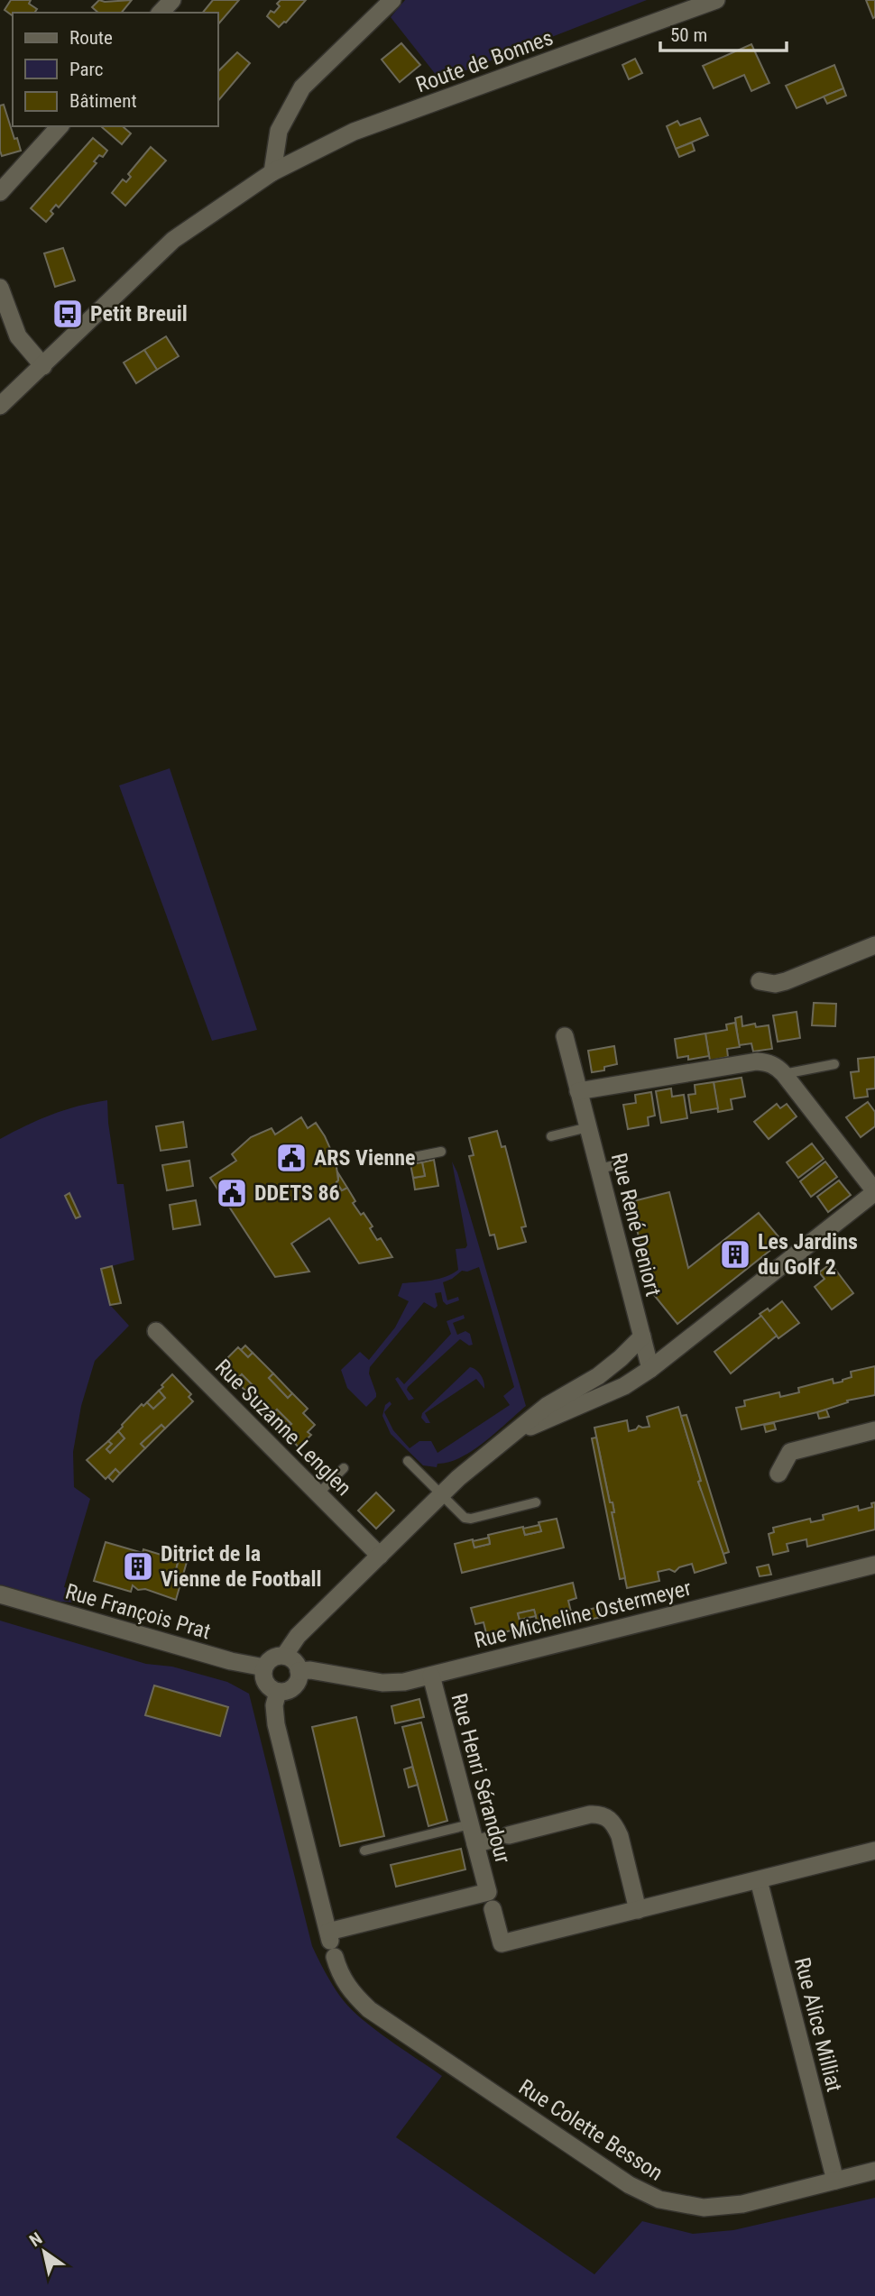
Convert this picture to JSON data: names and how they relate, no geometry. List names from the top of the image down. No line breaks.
{"streets":{"street":["Route de Bonnes","Rue René Deniort","Rue Suzanne Lenglen","Rue François Prat","Rue Micheline Ostermeyer","Rue Henri Sérandour","Rue Alice Milliat","Rue Colette Besson"]},"crossings":[["Rue François Prat","Rue Micheline Ostermeyer"],["Rue François Prat","Rue Colette Besson"],["Rue Micheline Ostermeyer","Rue Henri Sérandour"],["Rue Micheline Ostermeyer","Rue Colette Besson"],["Rue Alice Milliat","Rue Colette Besson"]],"places":{"bus stop":["Petit Breuil"],"public building":["ARS Vienne","DDETS 86"],"building":["Les Jardins du Golf 2","Ditrict de la Vienne de Football"]},"legend":["Route","Parc","Bâtiment"],"scale_bar":"50 m","north":"top left"}
